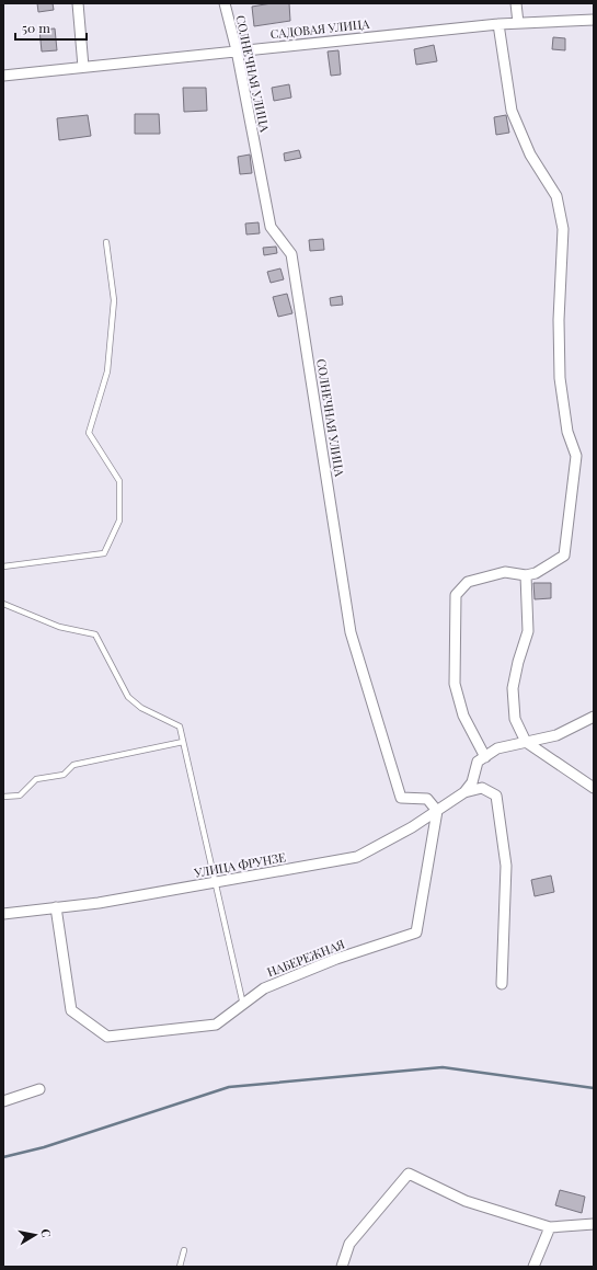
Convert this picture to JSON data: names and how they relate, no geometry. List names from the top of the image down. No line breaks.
{"streets":{"street":["САДОВАЯ УЛИЦА","СОЛНЕЧНАЯ УЛИЦА","УЛИЦА ФРУНЗЕ","НАБЕРЕЖНАЯ"]},"crossings":[["САДОВАЯ УЛИЦА","СОЛНЕЧНАЯ УЛИЦА"],["СОЛНЕЧНАЯ УЛИЦА","УЛИЦА ФРУНЗЕ"],["СОЛНЕЧНАЯ УЛИЦА","НАБЕРЕЖНАЯ"],["УЛИЦА ФРУНЗЕ","НАБЕРЕЖНАЯ"]],"scale_bar":"50 m","north":"right"}
